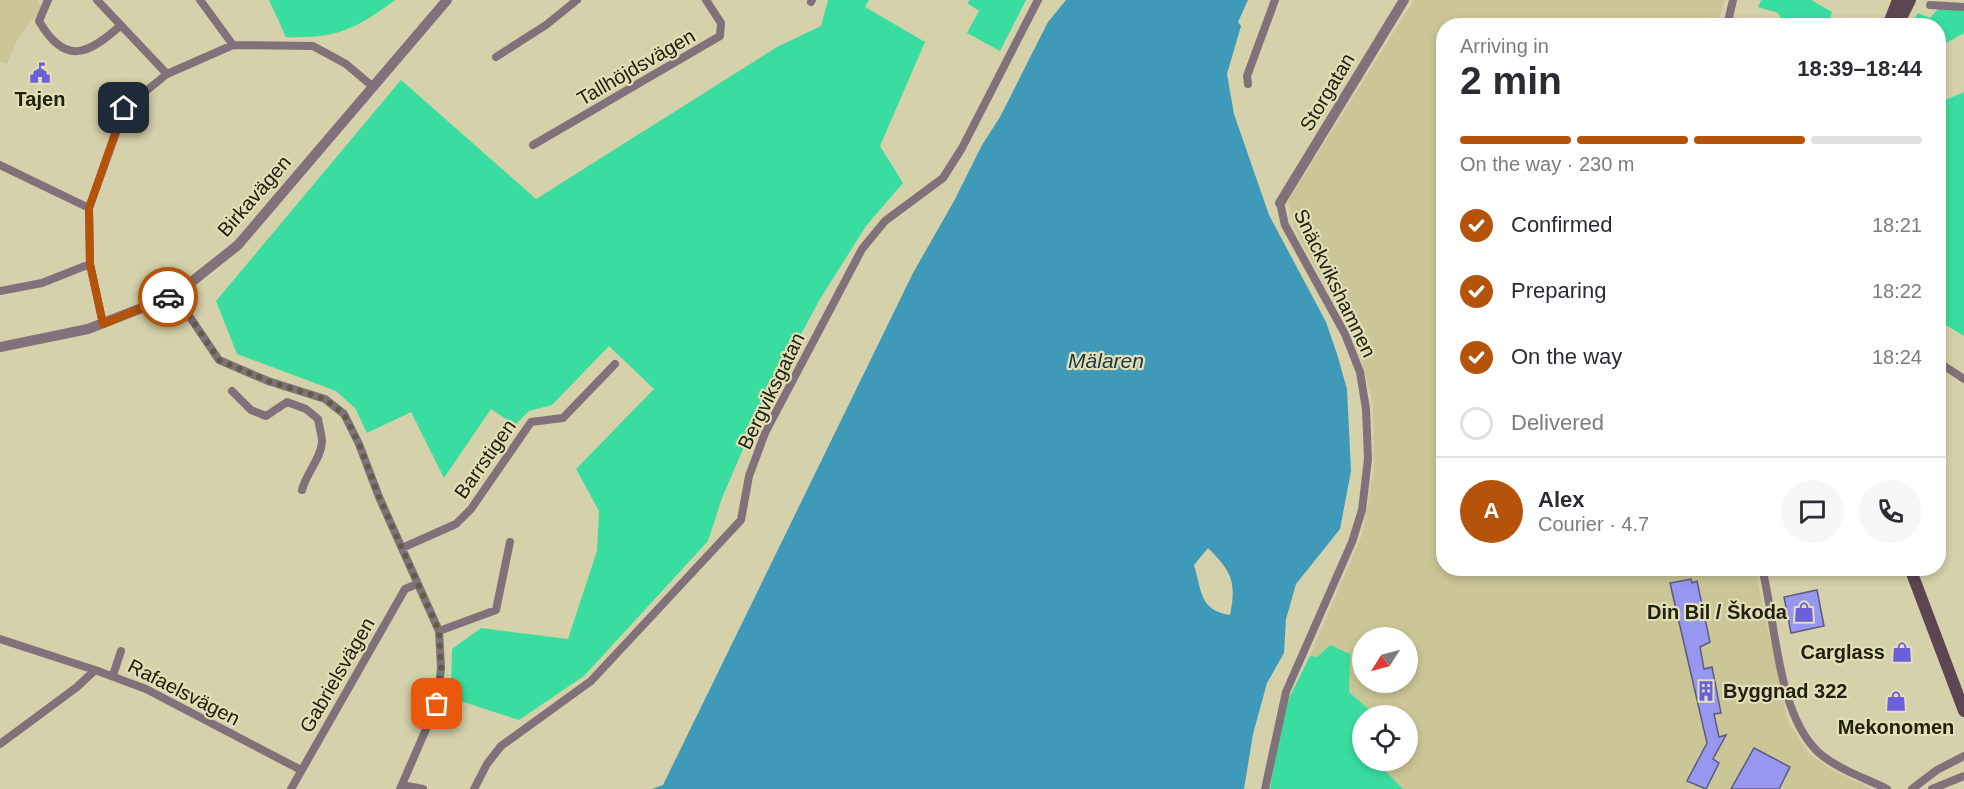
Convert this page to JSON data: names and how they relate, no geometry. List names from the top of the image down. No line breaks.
{"streets":{"street":["Tallhöjdsvägen","Storgatan","Birkavägen","Snäckvikshamnen","Bergviksgatan","Barrstigen","Gabrielsvägen","Rafaelsvägen"]},"crossings":[["Storgatan","Snäckvikshamnen"],["Gabrielsvägen","Rafaelsvägen"]],"water":["Mälaren"],"places":{"public building":["Tajen"],"shop":["Din Bil / Škoda","Carglass","Mekonomen"],"building":["Byggnad 322"]},"north":"bottom left","page":{"heading":["2 min","Arriving in","18:39–18:44"],"panel":["Alex","Courier · 4.7"],"bar":"On the way · 230 m","list":[["Confirmed","18:21"],["Preparing","18:22"],["On the way","18:24"],"Delivered"],"round":"A"}}
